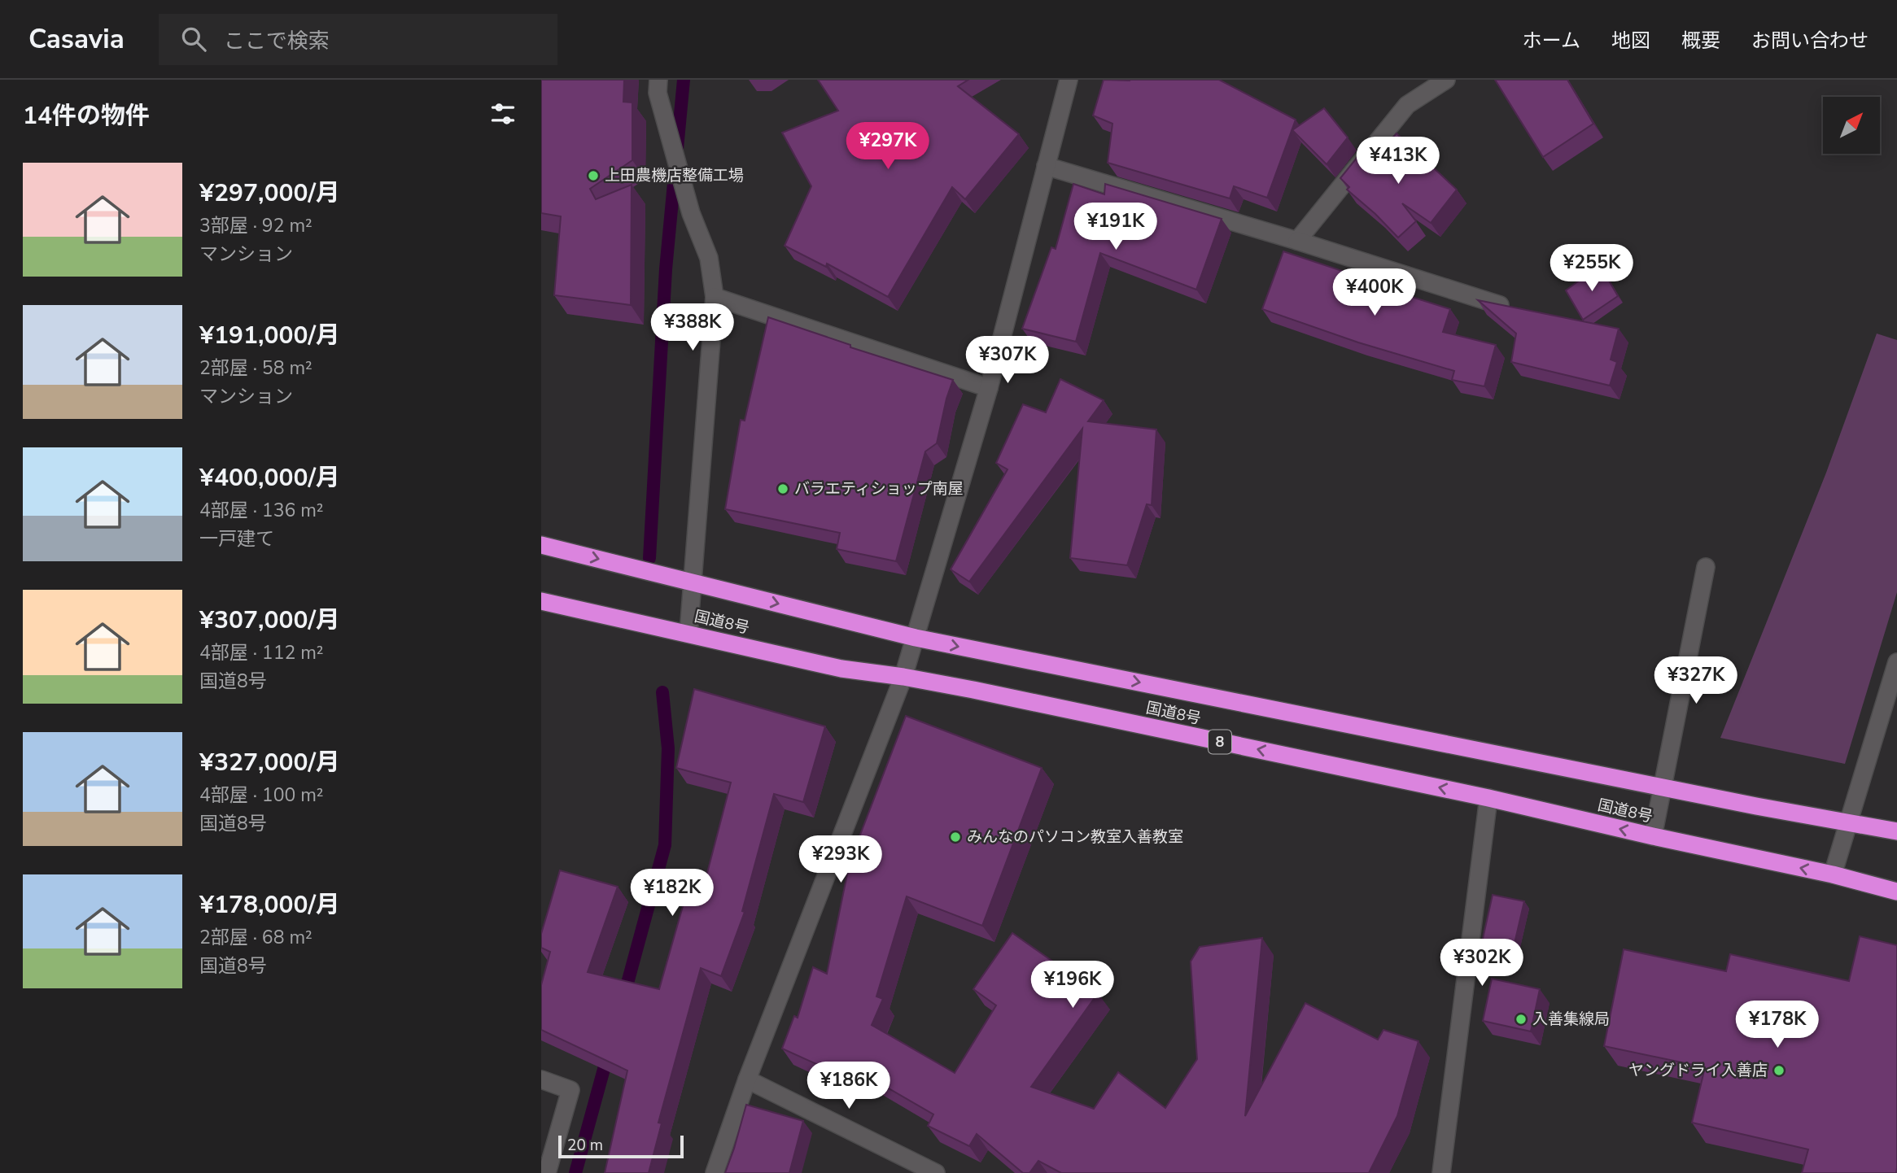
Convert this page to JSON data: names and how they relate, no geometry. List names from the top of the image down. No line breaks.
{"streets":{"highway":["国道8号","8"]},"places":["上田農機店整備工場","バラエティショップ南屋","みんなのパソコン教室入善教室","入善集線局","ヤングドライ入善店"],"scale_bar":"20 m","north":"top right","page":{"header":"Casavia","search":"ここで検索","nav":["ホーム","地図","概要","お問い合わせ"],"heading":"14件の物件","price":["¥297K","¥413K","¥191K","¥255K","¥400K","¥388K","¥307K","¥327K","¥293K","¥182K","¥302K","¥196K","¥178K","¥186K"],"list":[{"name":"¥297,000/月","note":"3部屋 · 92 m² · マンション"},{"name":"¥191,000/月","note":"2部屋 · 58 m² · マンション"},{"name":"¥400,000/月","note":"4部屋 · 136 m² · 一戸建て"},{"name":"¥307,000/月","note":"4部屋 · 112 m² · 国道8号"},{"name":"¥327,000/月","note":"4部屋 · 100 m² · 国道8号"},{"name":"¥178,000/月","note":"2部屋 · 68 m² · 国道8号"}],"scale":"20 m"}}
